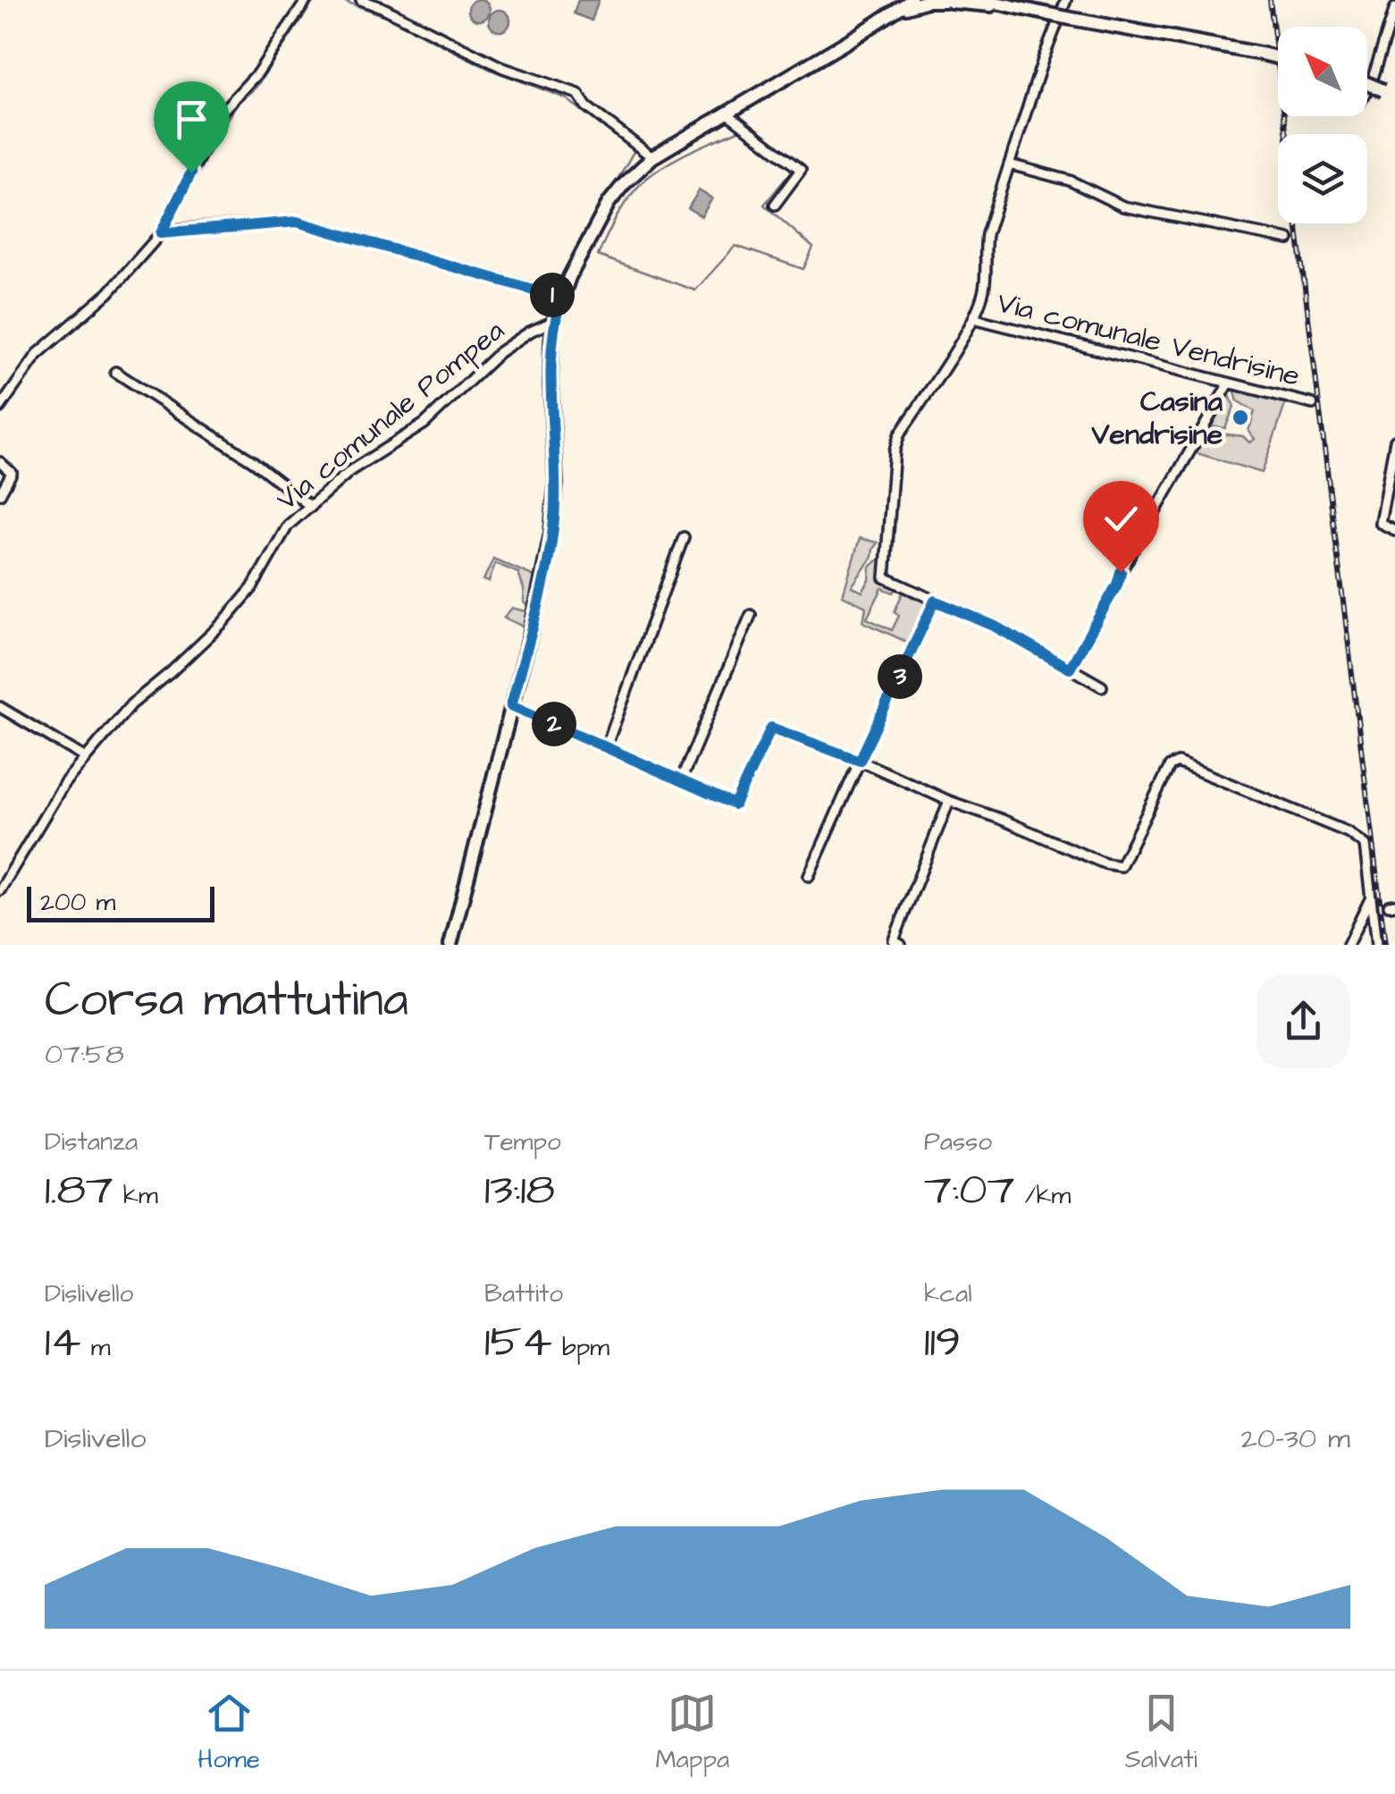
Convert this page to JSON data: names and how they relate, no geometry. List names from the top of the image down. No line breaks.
{"streets":{"street":["Via comunale Vendrisine","Via comunale Pompea"]},"places":["Casina Vendrisine"],"scale_bar":"200 m","north":"top left","page":{"pins":["1","3","2"],"scale":"200 m","heading":["Corsa mattutina","07:58"],"stats":[["Distanza","1.87 km"],["Tempo","13:18"],["Passo","7:07 /km"],["Dislivello","14 m"],["Battito","154 bpm"],["kcal","119"]],"chart":["Dislivello","20–30 m"],"tabs":["Home","Mappa","Salvati"]}}
